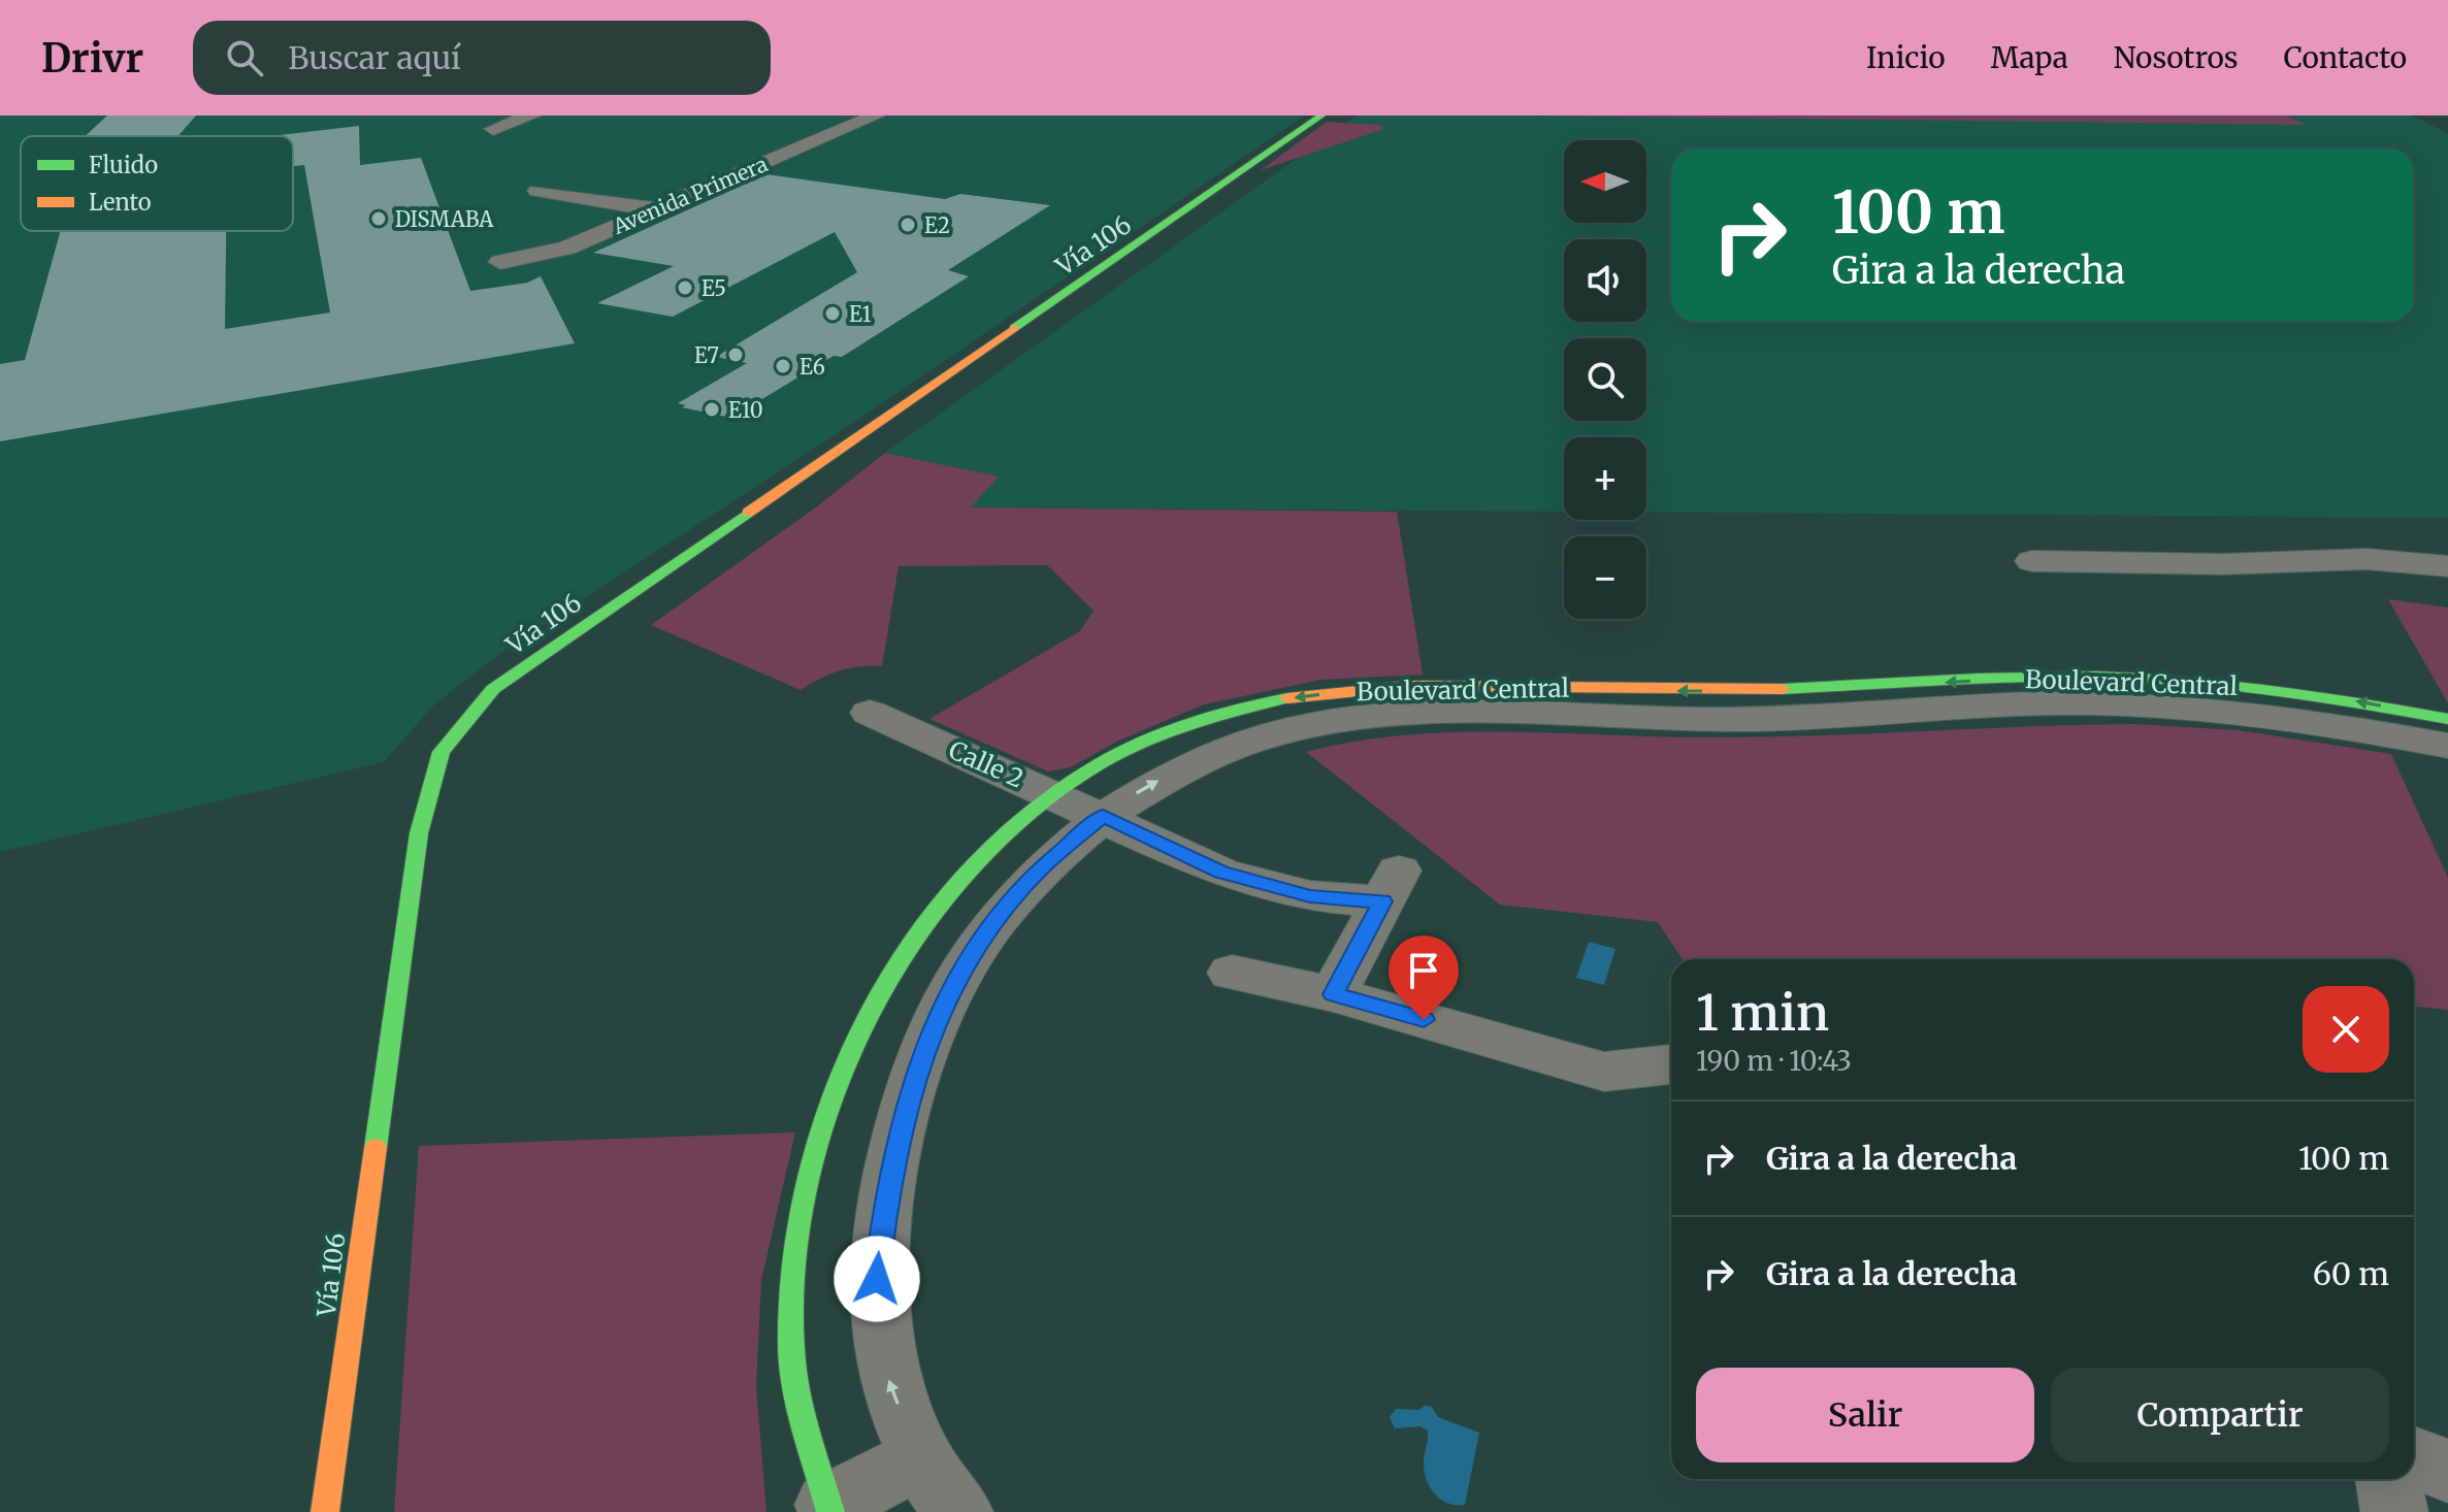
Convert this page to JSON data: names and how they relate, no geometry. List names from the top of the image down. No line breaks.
{"streets":{"main road":["Vía 106","Boulevard Central"],"street":["Avenida Primera","Calle 2"]},"crossings":[["Boulevard Central","Calle 2"]],"places":["DISMABA","E2","E5","E1","E7","E6","E10"],"legend":["Fluido","Lento"],"north":"left","page":{"header":"Drivr","search":"Buscar aquí","nav":["Inicio","Mapa","Nosotros","Contacto"],"map_buttons":["+","−"],"turn":["100 m","Gira a la derecha"],"heading":["1 min","190 m · 10:43"],"list":[{"name":"Gira a la derecha","value":"100 m"},{"name":"Gira a la derecha","value":"60 m"}],"buttons":["Salir","Compartir"]}}
